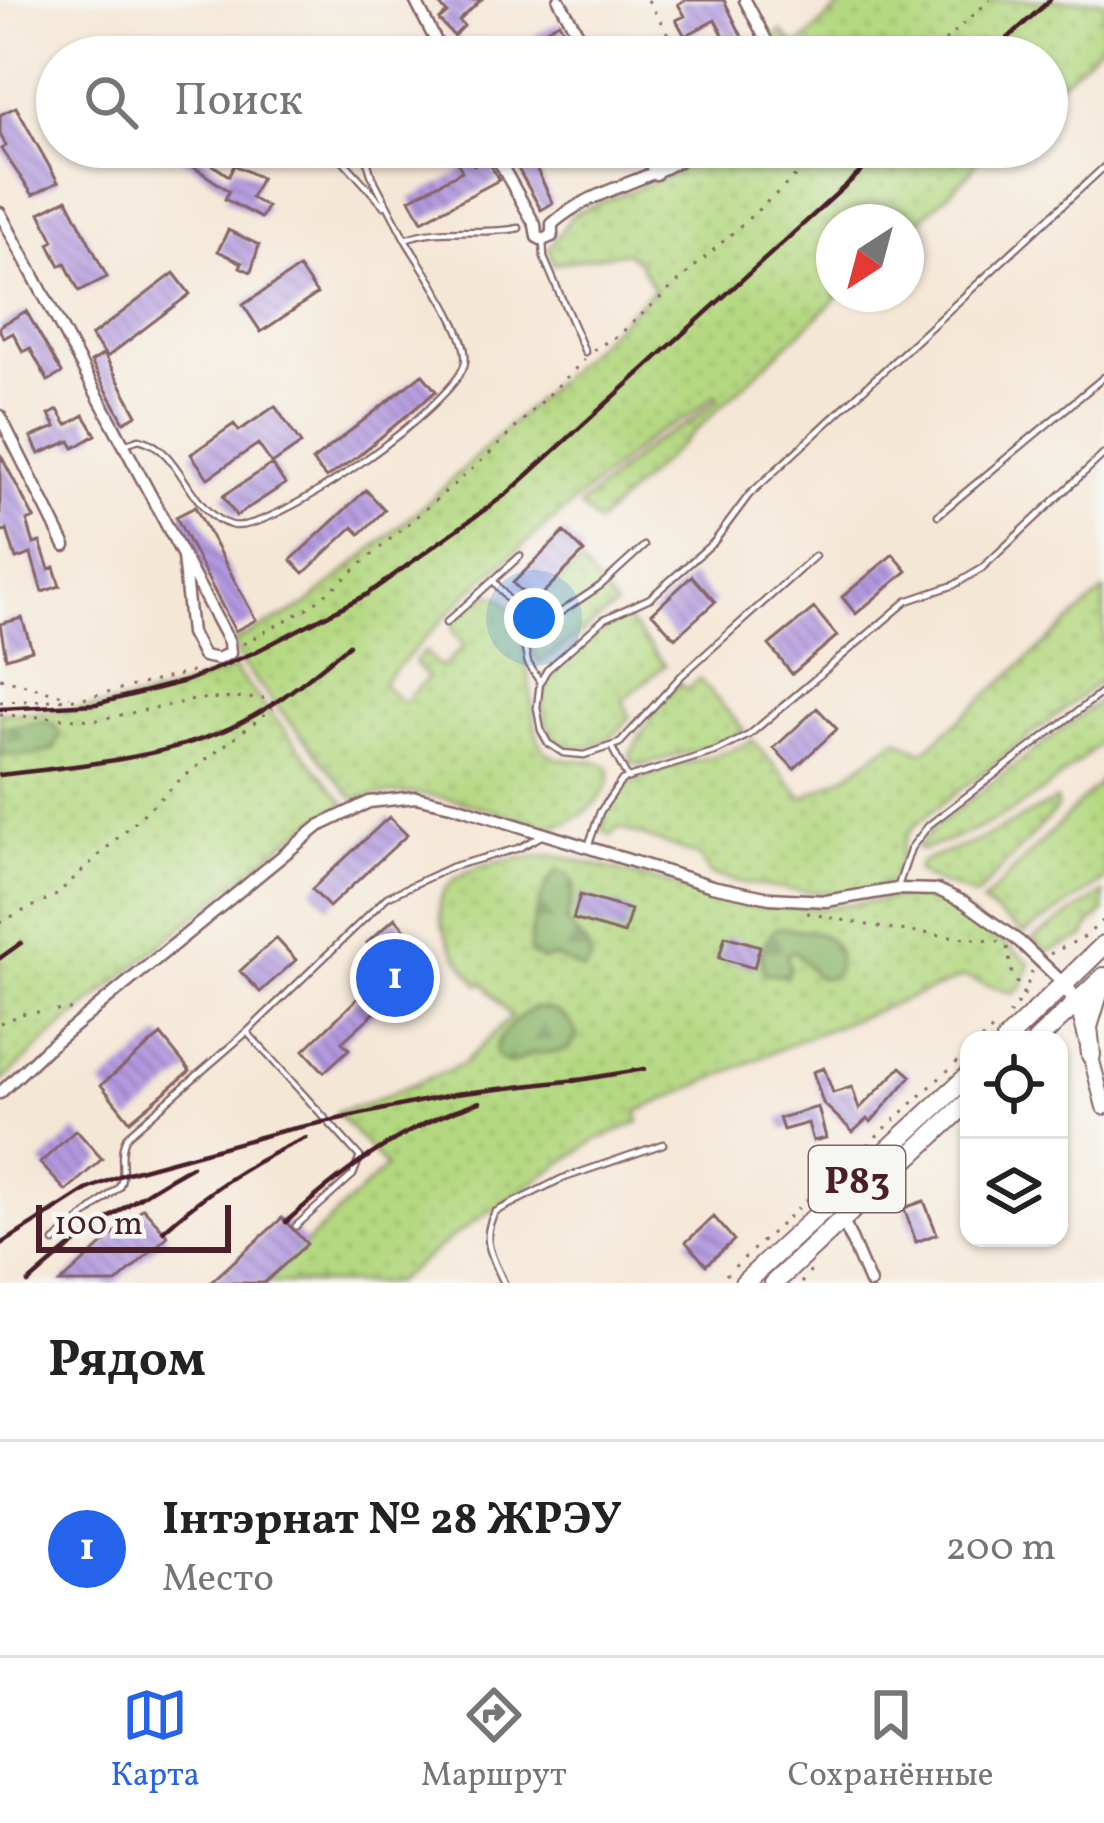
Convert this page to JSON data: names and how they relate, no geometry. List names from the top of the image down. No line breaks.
{"streets":{"highway":["Р83"]},"scale_bar":"100 m","north":"bottom left","page":{"search":"Поиск","pins":"1","scale":"100 m","heading":"Рядом","list":[{"mark":"1","name":"Інтэрнат № 28 ЖРЭУ","note":"Место","value":"200 m"}],"nav":["Карта","Маршрут","Сохранённые"]}}
